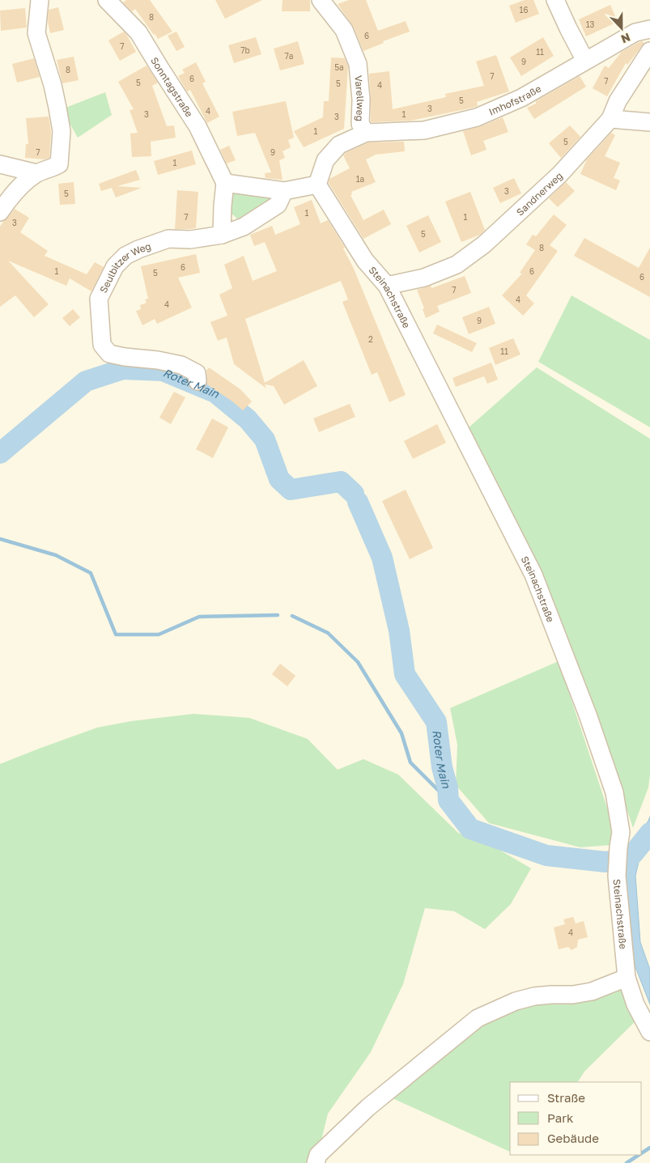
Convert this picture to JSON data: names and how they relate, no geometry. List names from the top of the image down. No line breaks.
{"streets":{"street":["Sonntagstraße","Varellweg","Imhofstraße","Sandnerweg","Seulbitzer Weg","Steinachstraße"]},"crossings":[["Varellweg","Imhofstraße"],["Varellweg","Steinachstraße"],["Sandnerweg","Steinachstraße"]],"water":["Roter Main"],"house_numbers":["16","8","13","6","7","7b","11","7a","9","5a","8","7","6","7","5","5","4","5","3","4","3","1","3","1","5","7","9","1","1a","3","5","1","7","1","3","5","8","6","1","6","5","6","7","4","4","9","2","11","4"],"legend":["Straße","Park","Gebäude"],"north":"bottom"}
